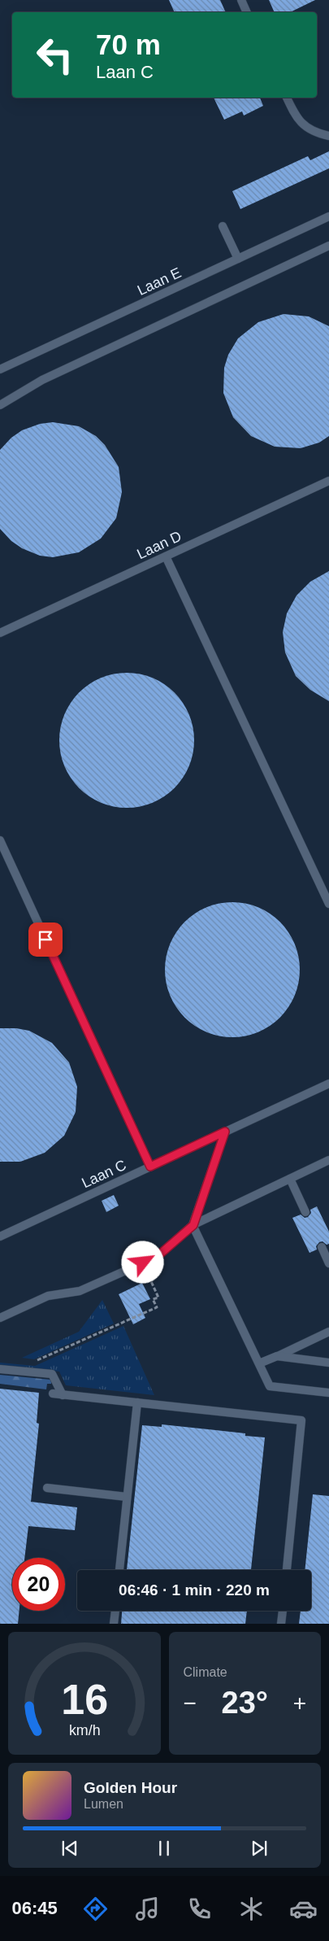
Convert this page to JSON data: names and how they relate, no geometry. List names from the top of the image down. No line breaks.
{"streets":{"lane":["Laan E","Laan D","Laan C"]},"page":{"turn":["70 m","Laan C"],"limit":"20","trip":"06:46 · 1 min · 220 m","tile":"Climate","heat":["−","23°","+"],"song":["Golden Hour","Lumen"],"tabs":"06:45","gauge":["16","km/h"]}}
